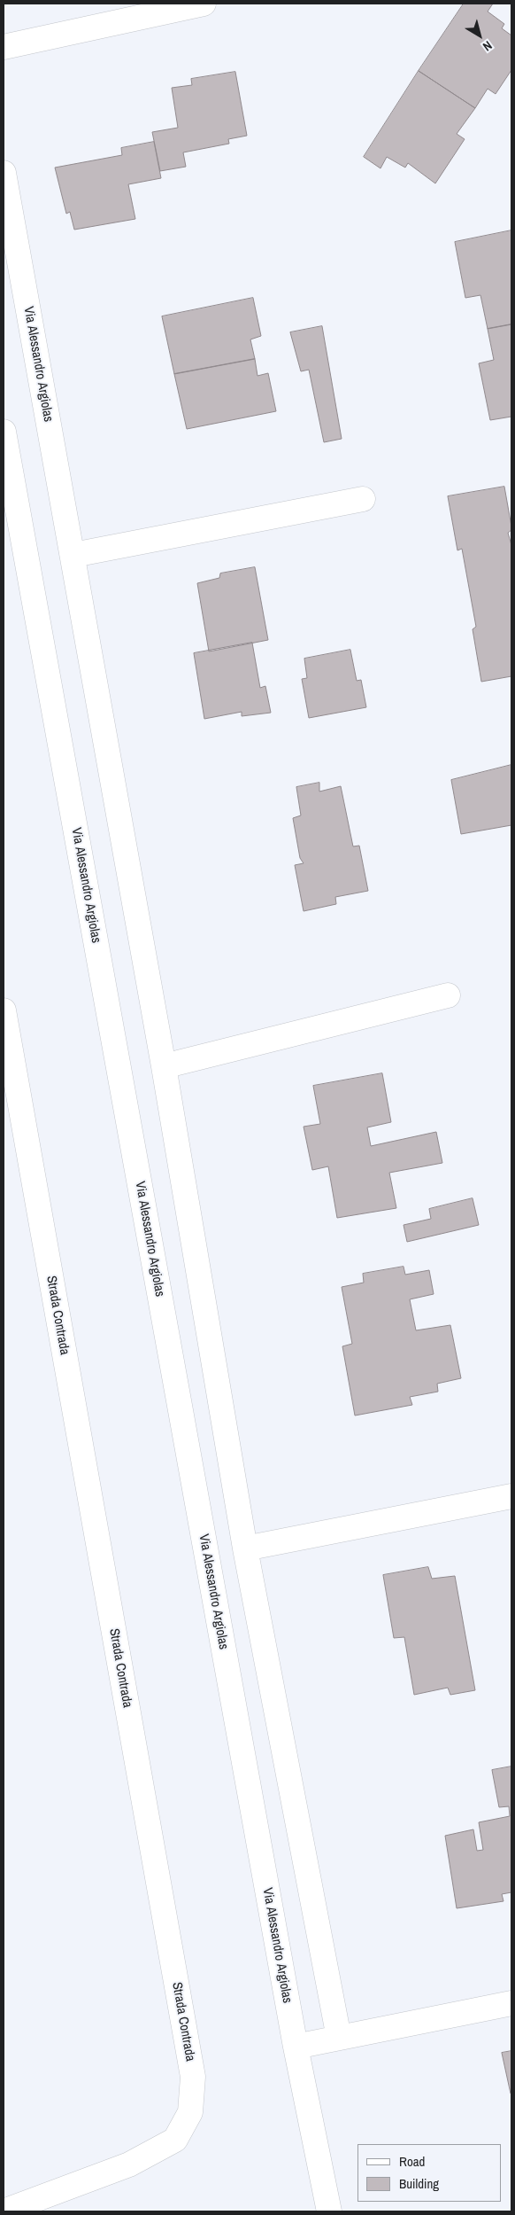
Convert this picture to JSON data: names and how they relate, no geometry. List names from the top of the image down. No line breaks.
{"streets":{"street":["Via Alessandro Argiolas","Strada Contrada"]},"legend":["Road","Building"],"north":"bottom right"}
